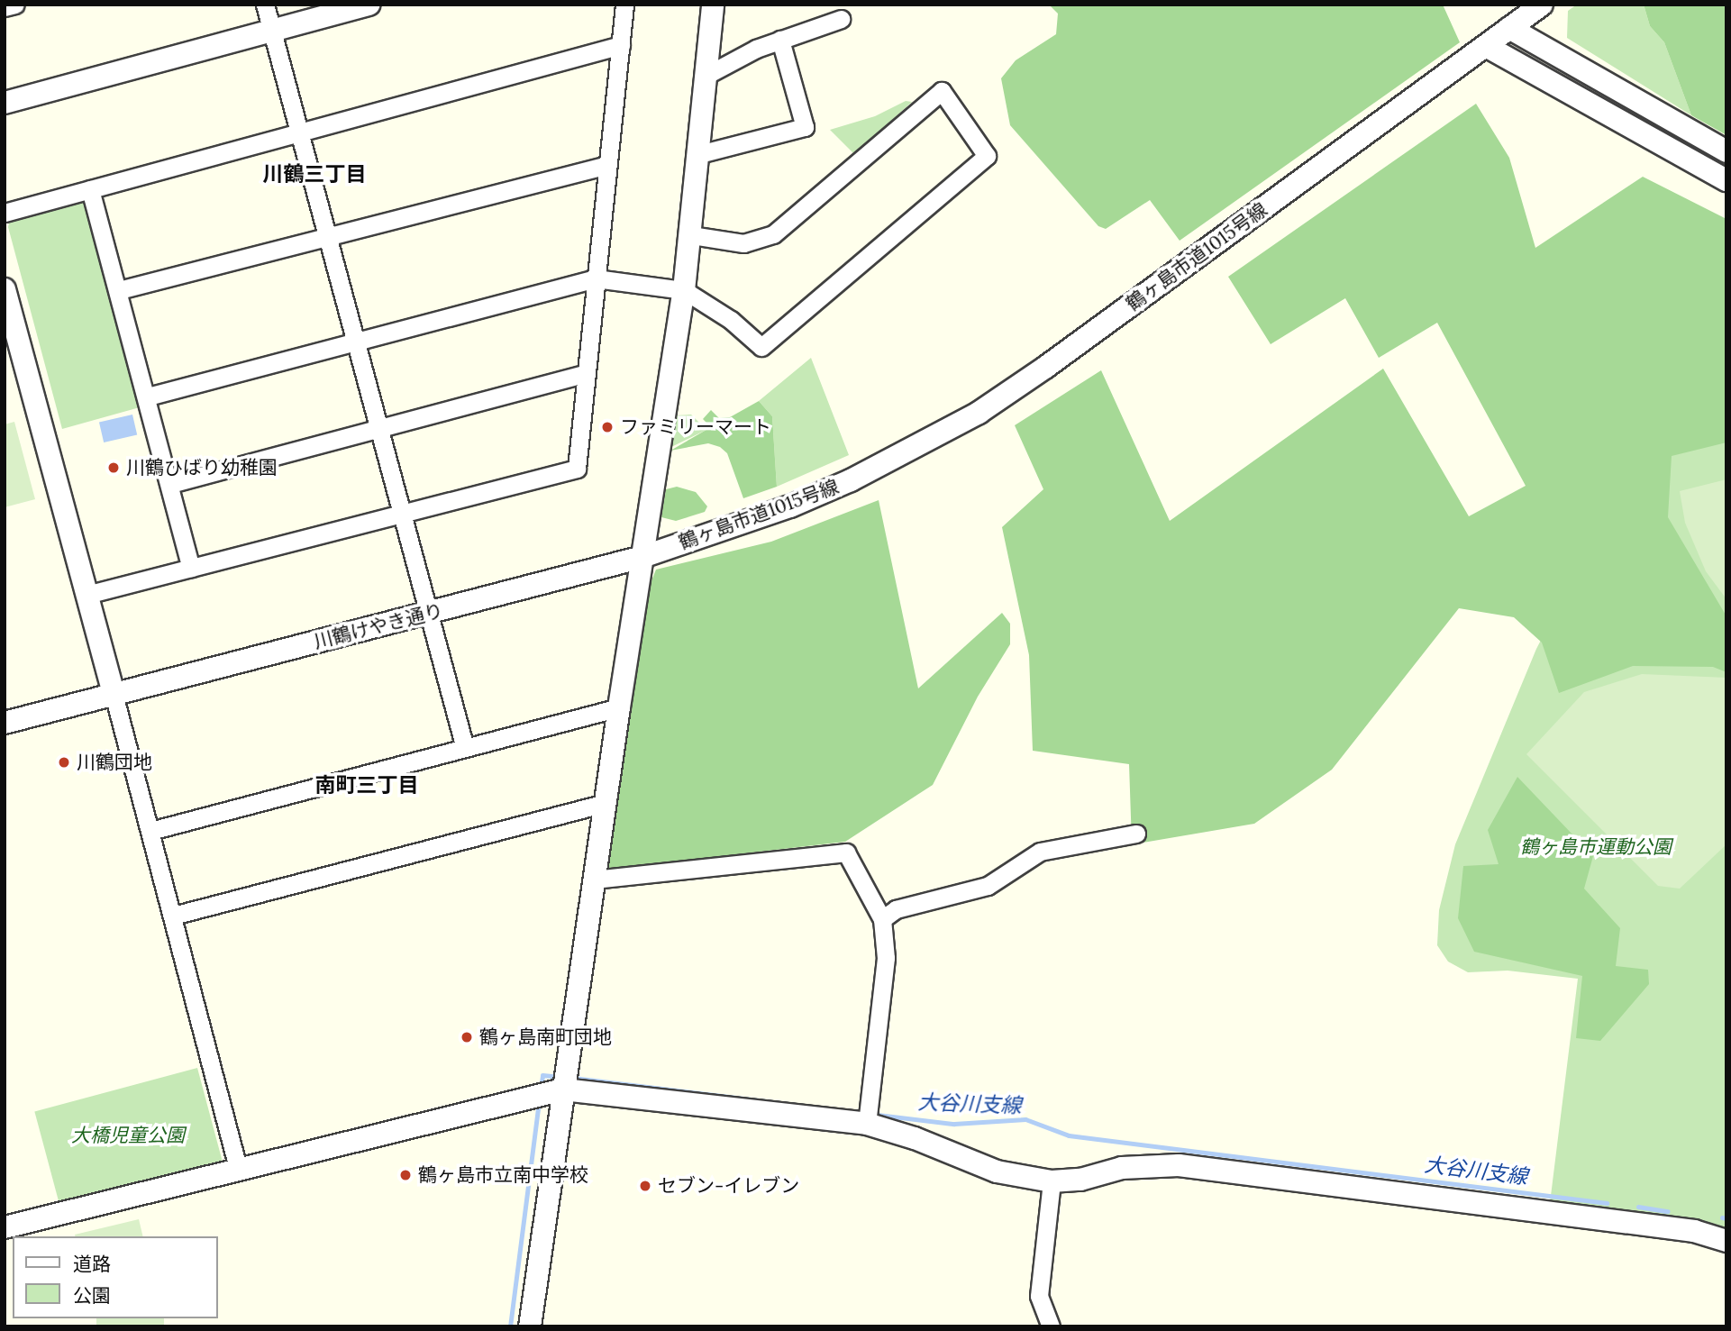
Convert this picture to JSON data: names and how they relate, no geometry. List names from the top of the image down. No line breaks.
{"streets":{"street":["鶴ヶ島市道1015号線","川鶴けやき通り"]},"crossings":[["鶴ヶ島市道1015号線","川鶴けやき通り"]],"districts":["川鶴三丁目","南町三丁目"],"water":["大谷川支線"],"parks":["鶴ヶ島市運動公園","大橋児童公園"],"places":["ファミリーマート","川鶴ひばり幼稚園","川鶴団地","鶴ヶ島南町団地","鶴ヶ島市立南中学校","セブン-イレブン"],"legend":["道路","公園"]}
